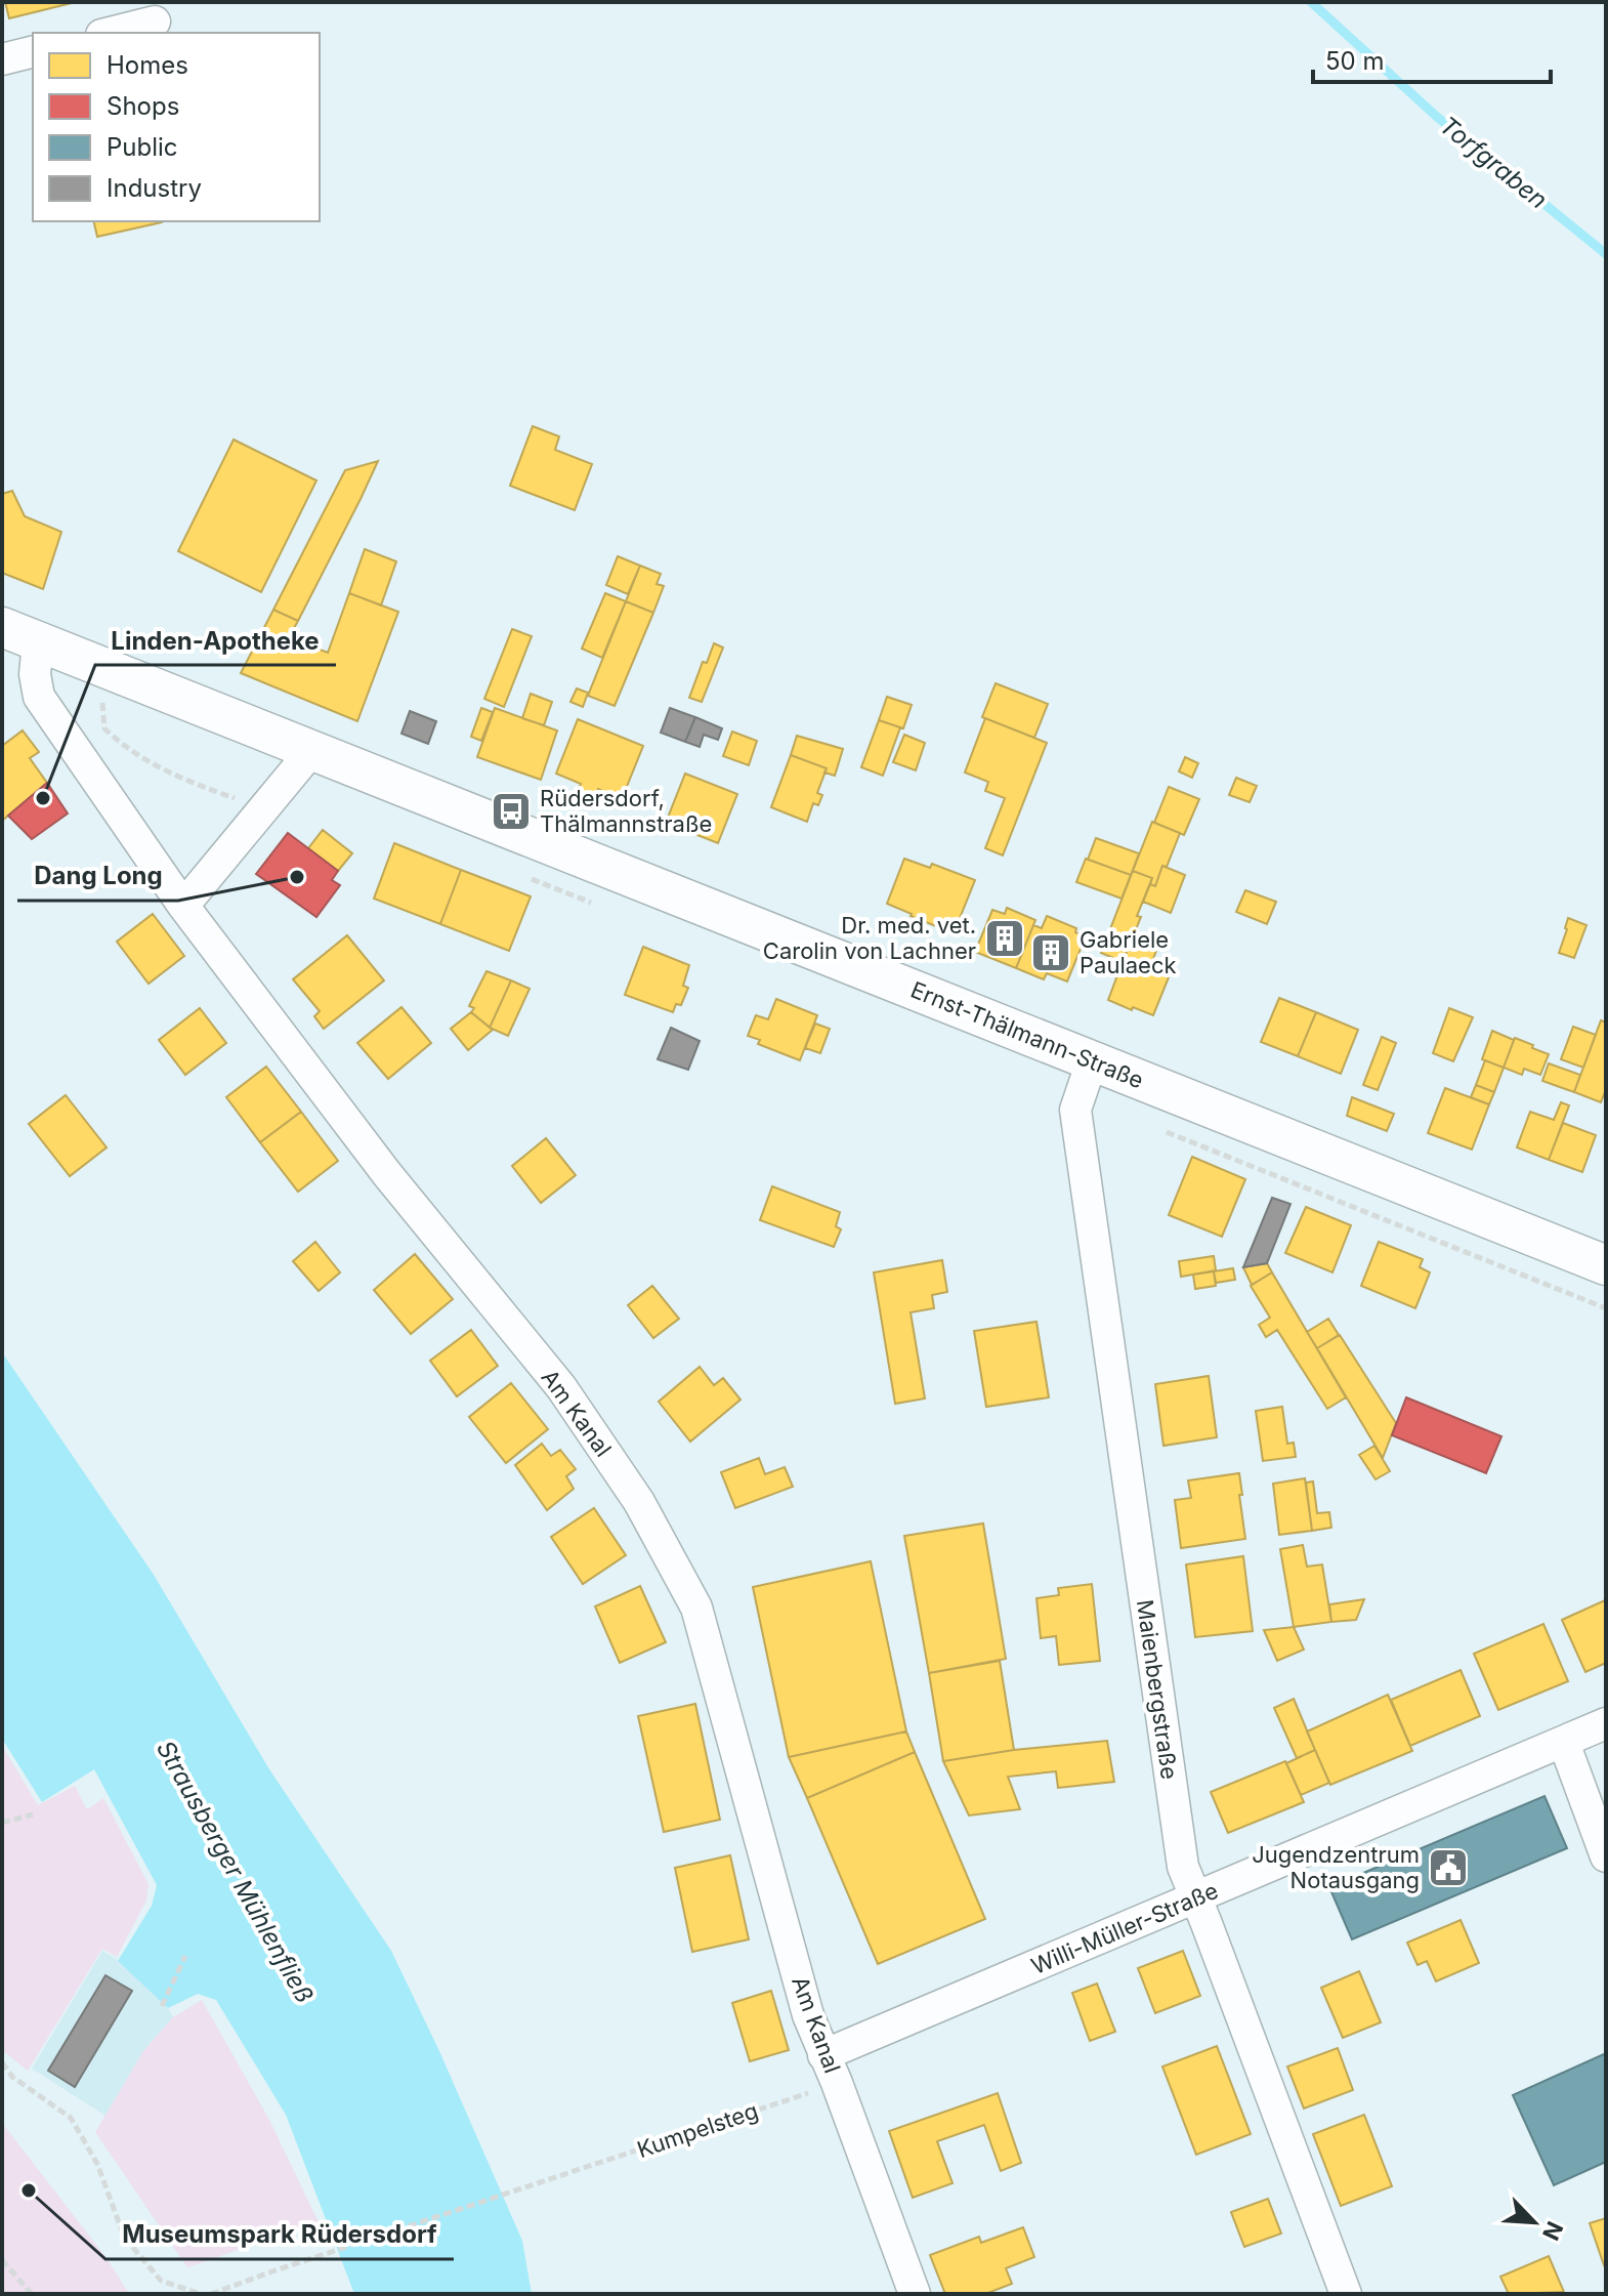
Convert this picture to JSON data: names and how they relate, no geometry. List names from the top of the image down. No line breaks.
{"streets":{"main road":["Ernst-Thälmann-Straße"],"street":["Am Kanal","Maienbergstraße","Willi-Müller-Straße"],"path":["Kumpelsteg"]},"crossings":[["Ernst-Thälmann-Straße","Am Kanal"],["Ernst-Thälmann-Straße","Maienbergstraße"],["Am Kanal","Willi-Müller-Straße"],["Am Kanal","Kumpelsteg"],["Maienbergstraße","Willi-Müller-Straße"],["Willi-Müller-Straße","Kumpelsteg"]],"water":["Torfgraben","Strausberger Mühlenfließ"],"places":{"other":["Linden-Apotheke","Dang Long","Museumspark Rüdersdorf"],"bus stop":["Rüdersdorf, Thälmannstraße"],"building":["Dr. med. vet. Carolin von Lachner","Gabriele Paulaeck"],"public building":["Jugendzentrum Notausgang"]},"legend":["Homes","Shops","Public","Industry"],"scale_bar":"50 m","north":"bottom right"}
